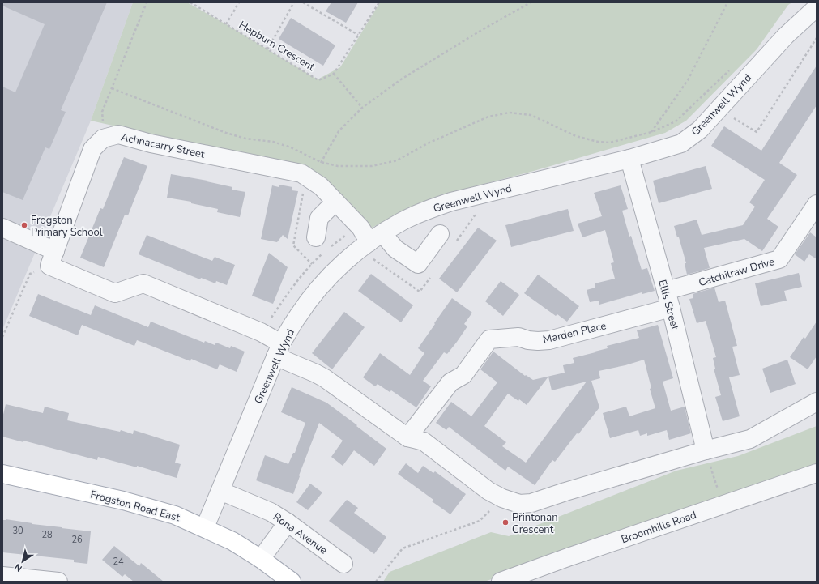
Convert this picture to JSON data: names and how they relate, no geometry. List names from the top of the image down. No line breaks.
{"streets":{"main road":["Frogston Road East"],"street":["Greenwell Wynd","Achnacarry Street","Catchilraw Drive","Ellis Street","Marden Place","Broomhills Road","Rona Avenue"],"path":["Hepburn Crescent"]},"crossings":[["Greenwell Wynd","Achnacarry Street"],["Greenwell Wynd","Ellis Street"],["Greenwell Wynd","Frogston Road East"],["Greenwell Wynd","Rona Avenue"],["Catchilraw Drive","Ellis Street"],["Catchilraw Drive","Marden Place"],["Ellis Street","Marden Place"]],"places":["Frogston Primary School","Printonan Crescent"],"house_numbers":["30","28","26","24"],"north":"bottom left"}
